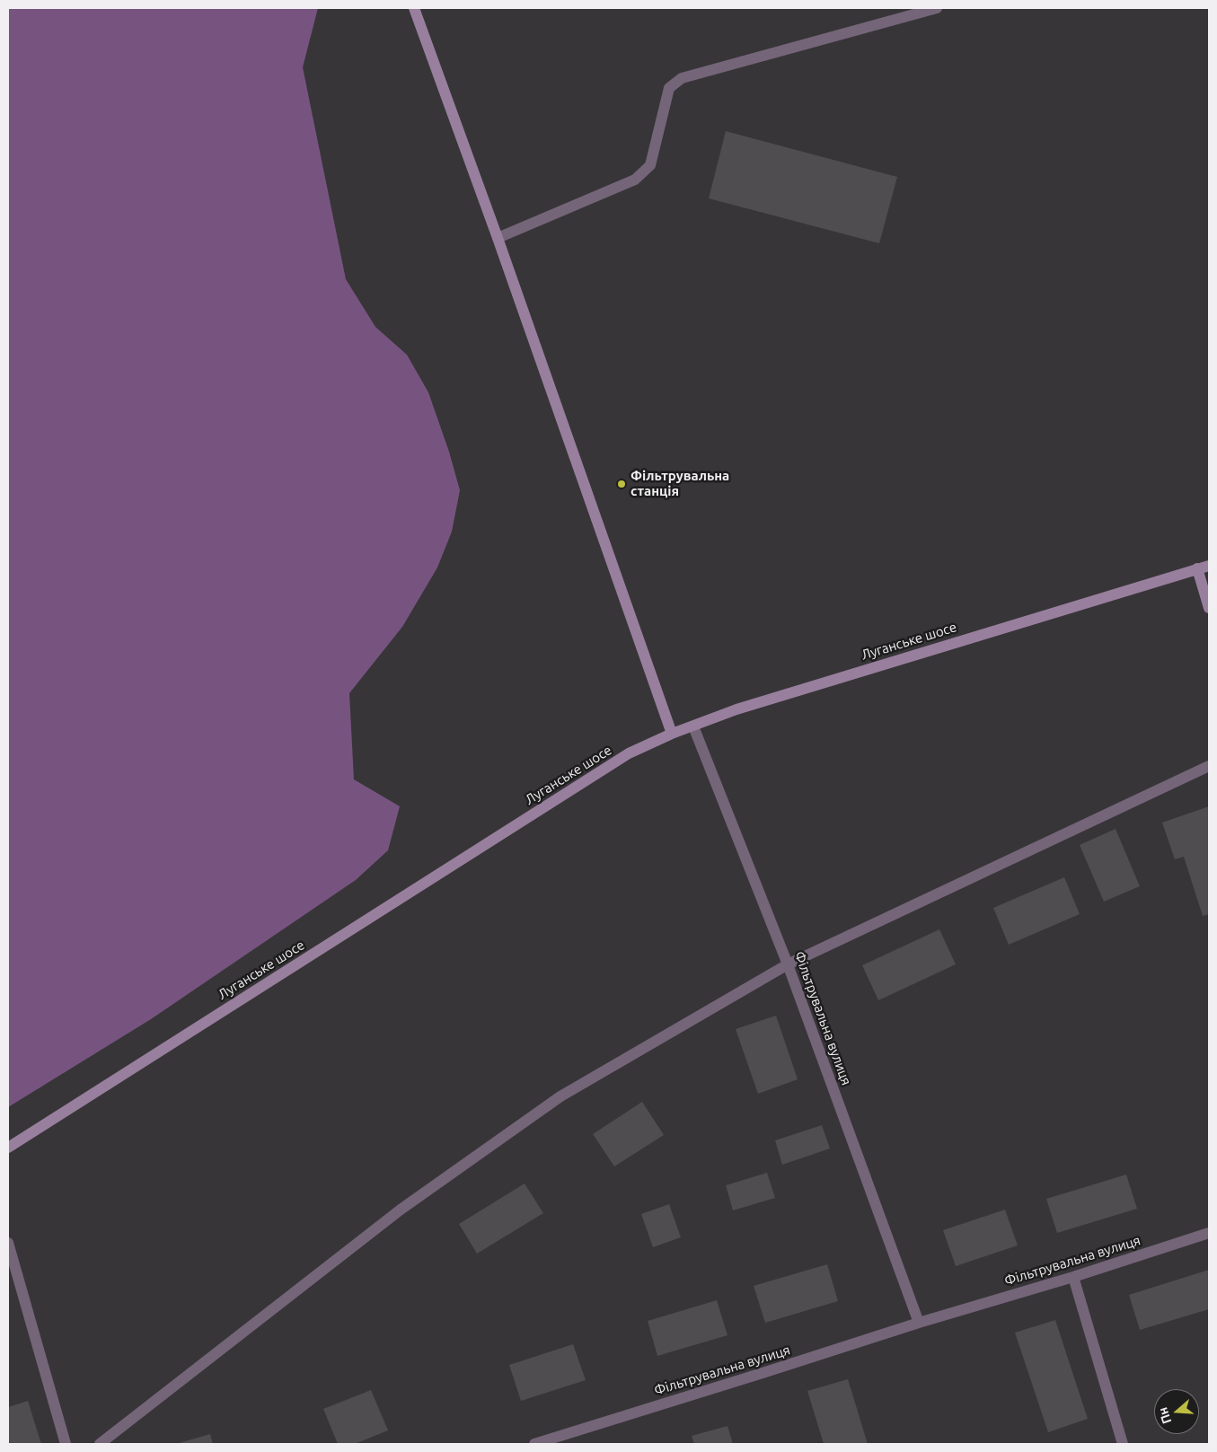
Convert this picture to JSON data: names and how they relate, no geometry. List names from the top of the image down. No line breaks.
{"streets":{"main road":["Луганське шосе"],"street":["Фільтрувальна вулиця"]},"crossings":[["Луганське шосе","Фільтрувальна вулиця"]],"places":["Фільтрувальна станція"],"north":"left"}
